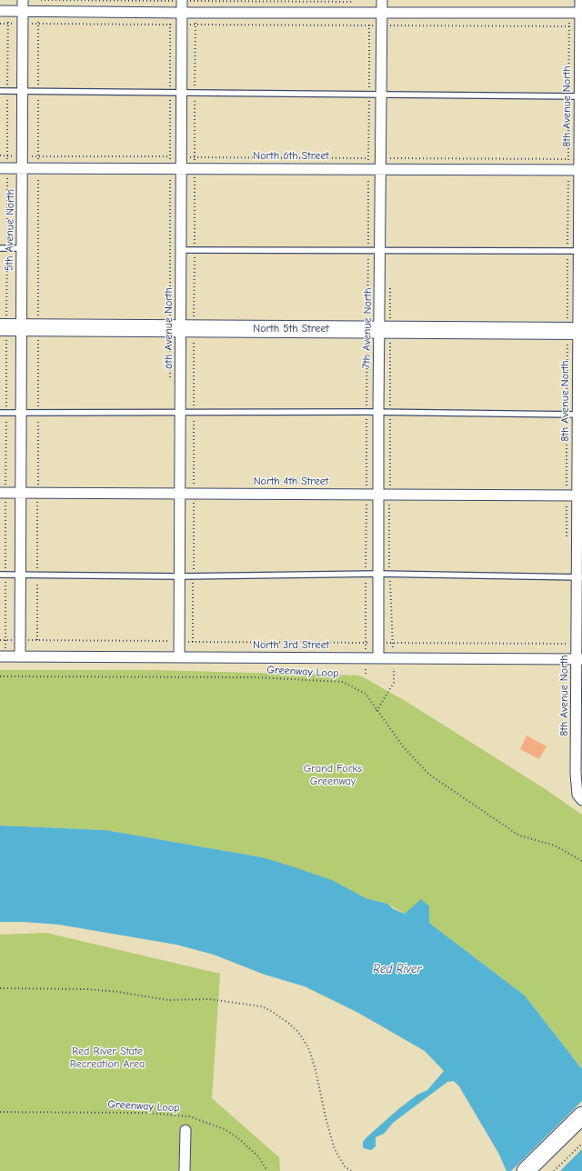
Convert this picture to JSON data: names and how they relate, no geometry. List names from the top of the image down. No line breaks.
{"streets":{"main road":["North 5th Street"],"street":["8th Avenue North","North 6th Street","5th Avenue North","6th Avenue North","7th Avenue North","North 4th Street","North 3rd Street"],"path":["Greenway Loop"]},"crossings":[["8th Avenue North","North 6th Street"],["8th Avenue North","North 5th Street"],["8th Avenue North","North 4th Street"],["8th Avenue North","North 3rd Street"],["North 6th Street","5th Avenue North"],["North 6th Street","6th Avenue North"],["North 6th Street","7th Avenue North"],["5th Avenue North","North 5th Street"],["5th Avenue North","North 4th Street"],["5th Avenue North","North 3rd Street"],["6th Avenue North","North 5th Street"],["6th Avenue North","North 4th Street"],["6th Avenue North","North 3rd Street"],["7th Avenue North","North 5th Street"],["7th Avenue North","North 4th Street"],["7th Avenue North","North 3rd Street"]],"water":["Red River"],"parks":["Grand Forks Greenway","Red River State Recreation Area"]}
